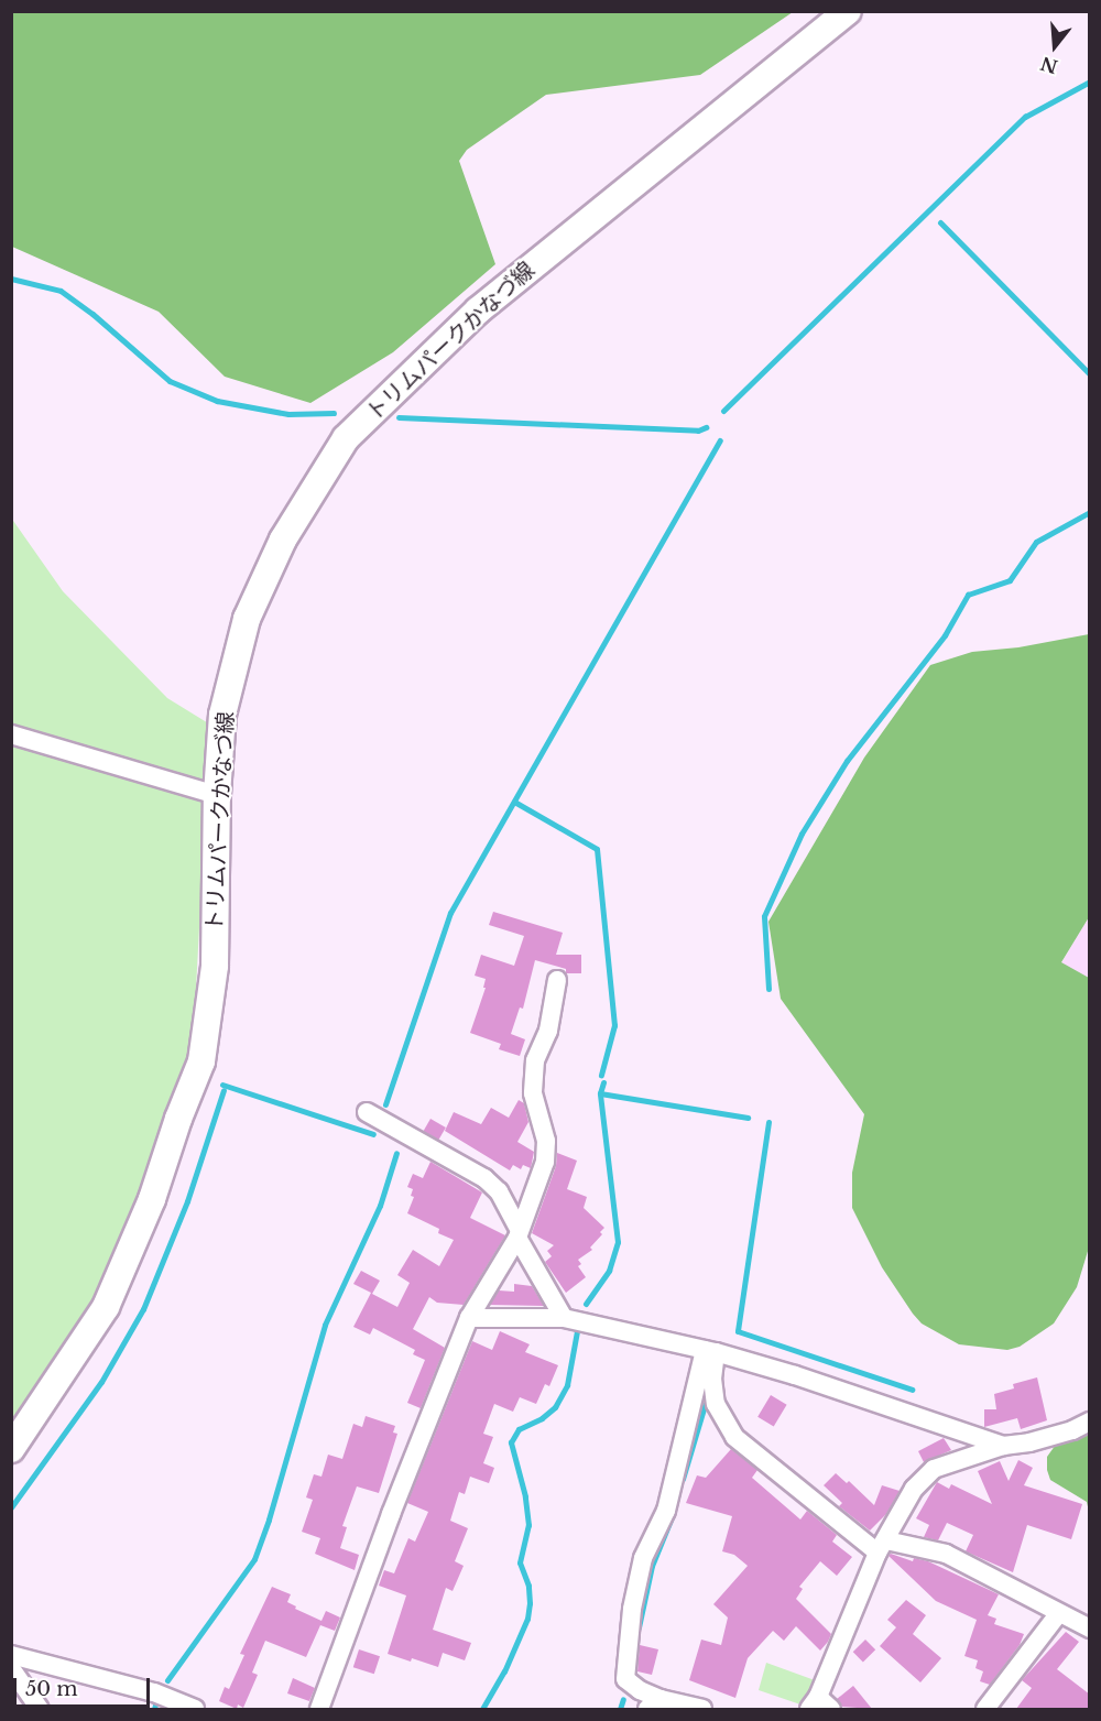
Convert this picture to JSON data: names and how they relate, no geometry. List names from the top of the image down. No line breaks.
{"streets":{"main road":["トリムパークかなづ線"]},"scale_bar":"50 m","north":"bottom"}
